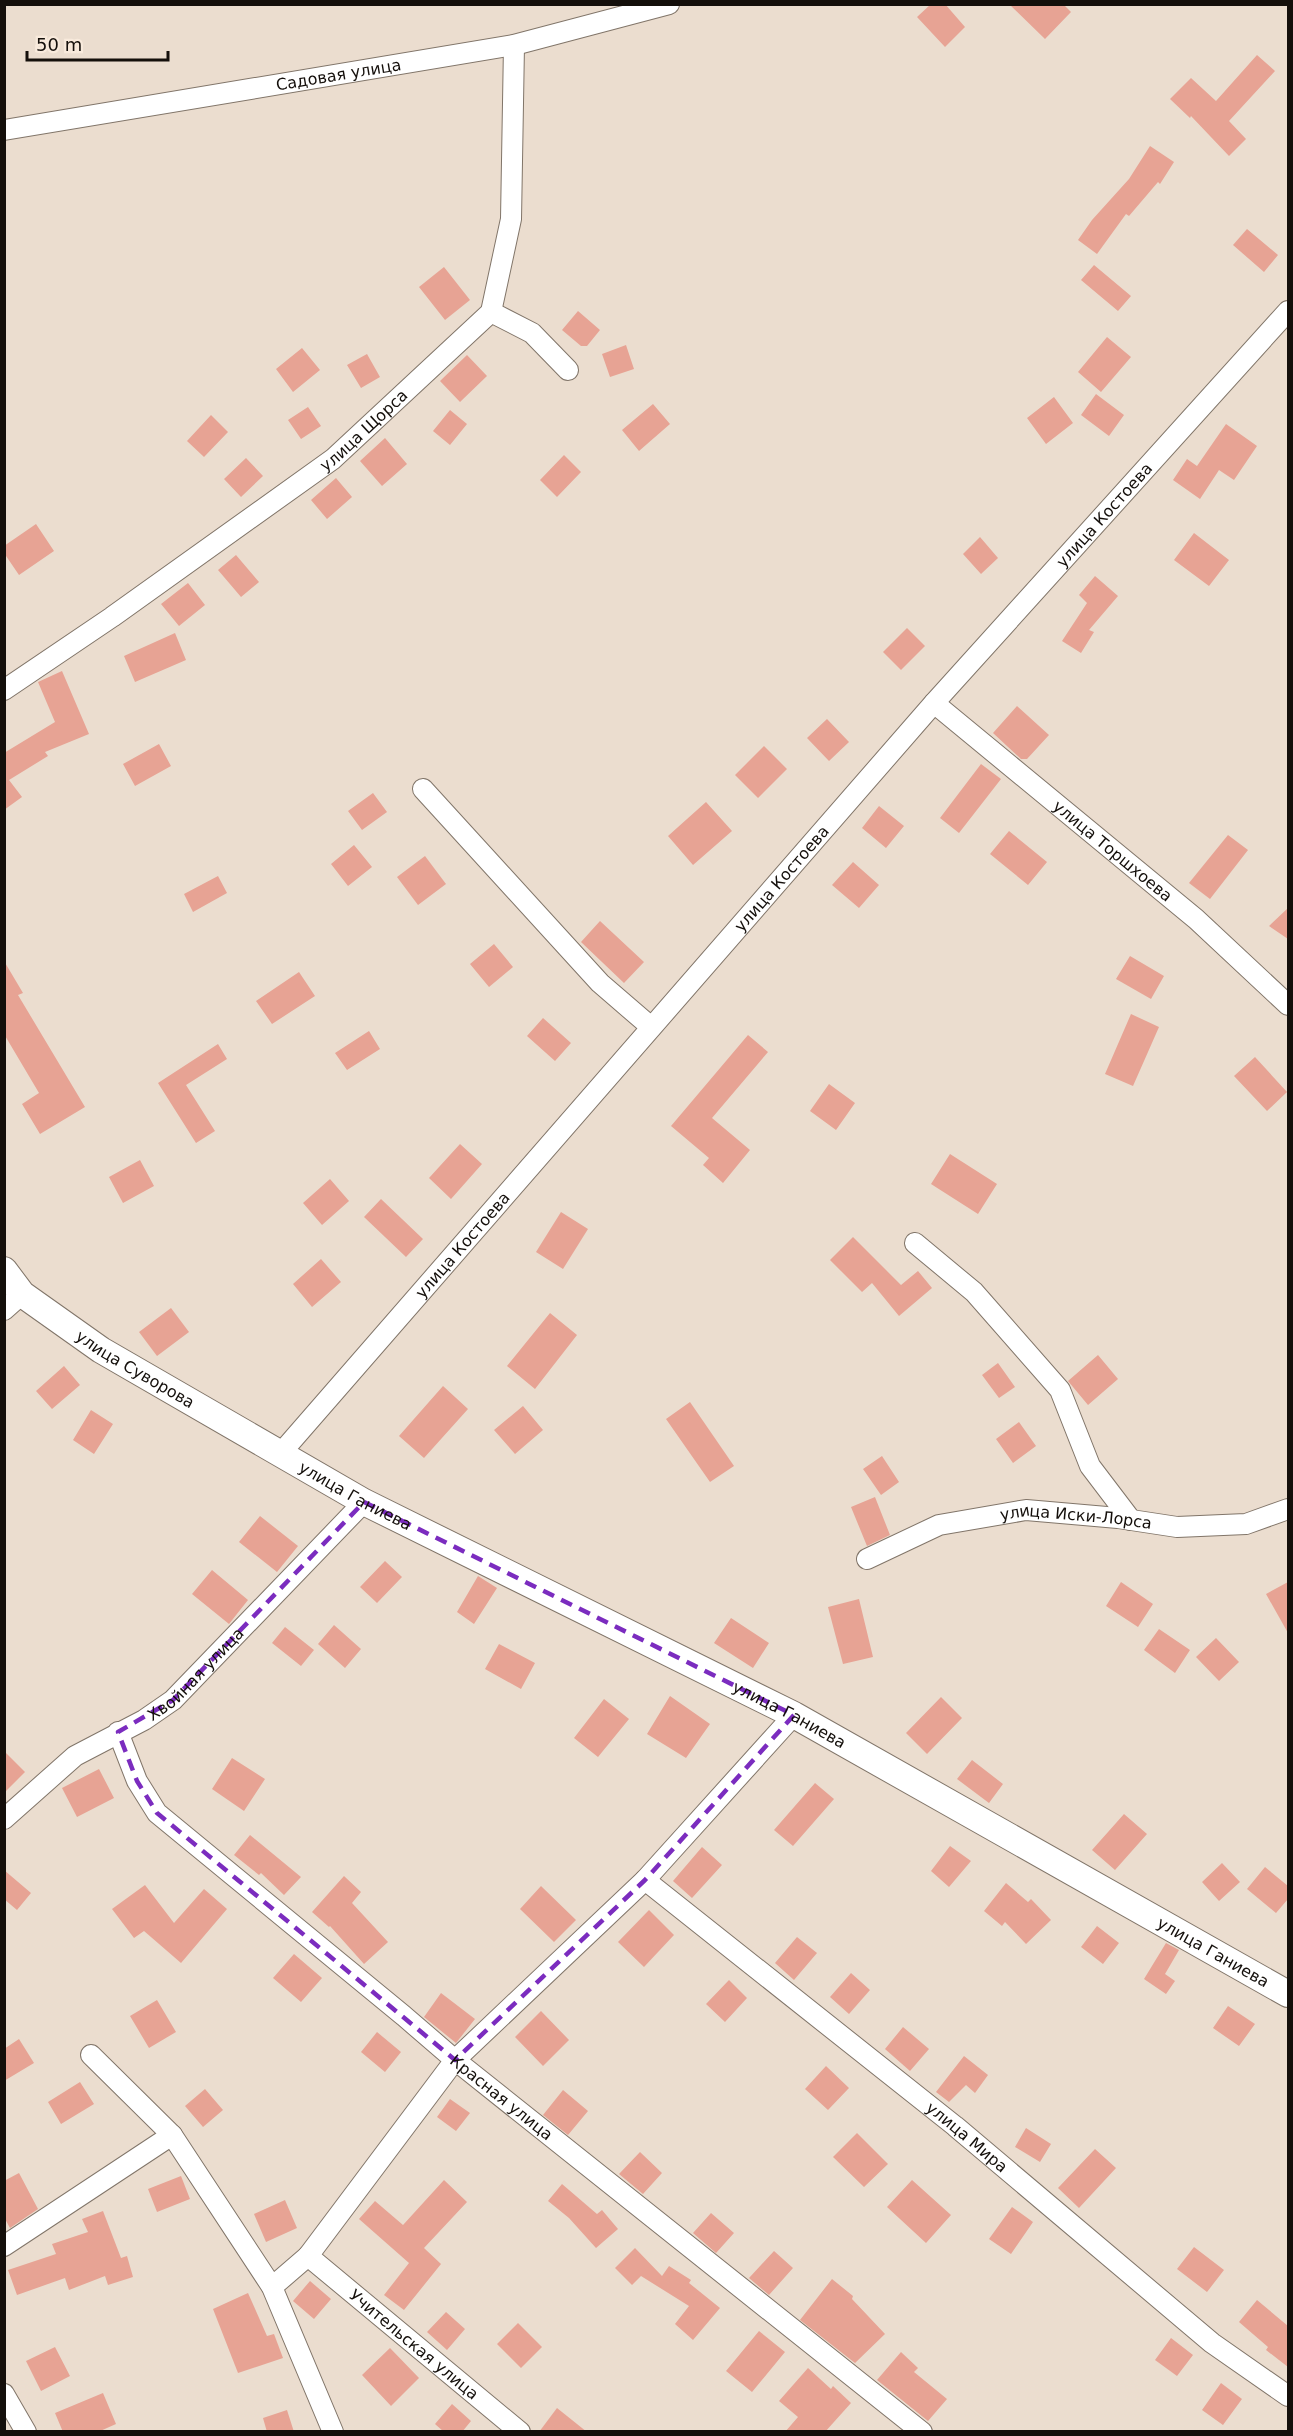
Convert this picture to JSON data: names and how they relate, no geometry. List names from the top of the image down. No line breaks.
{"streets":{"main road":["улица Суворова","улица Ганиева"],"street":["Садовая улица","улица Щорса","улица Костоева","улица Торшхоева","улица Иски-Лорса","Хвойная улица","Красная улица","улица Мира","Учительская улица"]},"crossings":[["улица Костоева","улица Торшхоева"],["улица Костоева","улица Суворова"],["улица Костоева","улица Ганиева"],["улица Суворова","улица Ганиева"],["улица Ганиева","Хвойная улица"],["Хвойная улица","Красная улица"]],"scale_bar":"50 m"}
